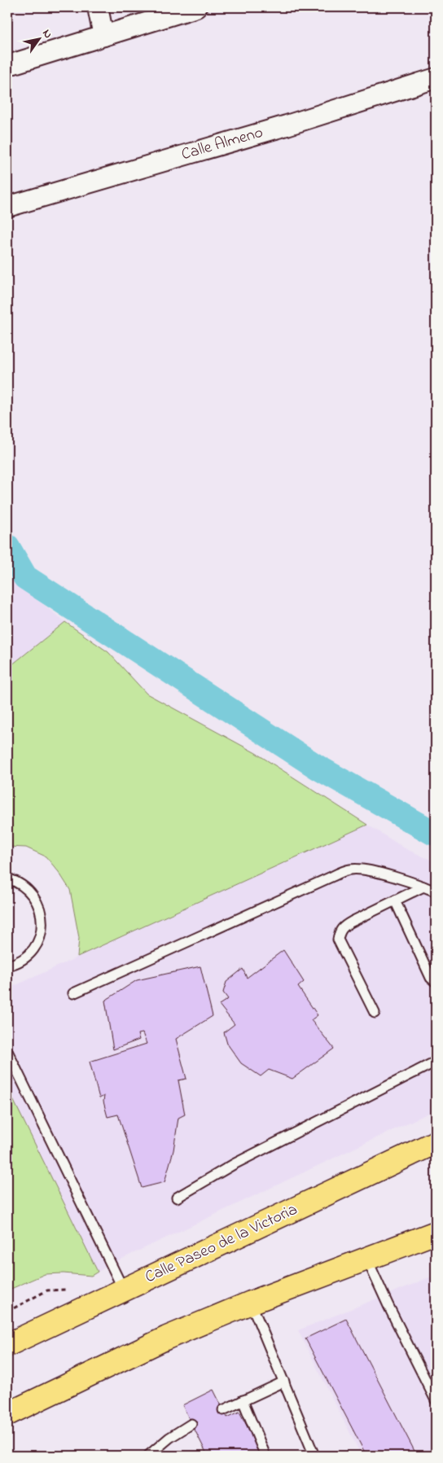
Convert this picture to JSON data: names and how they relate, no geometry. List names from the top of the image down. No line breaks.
{"streets":{"main road":["Calle Paseo de la Victoria"],"street":["Calle Almeno"]},"north":"top right"}
